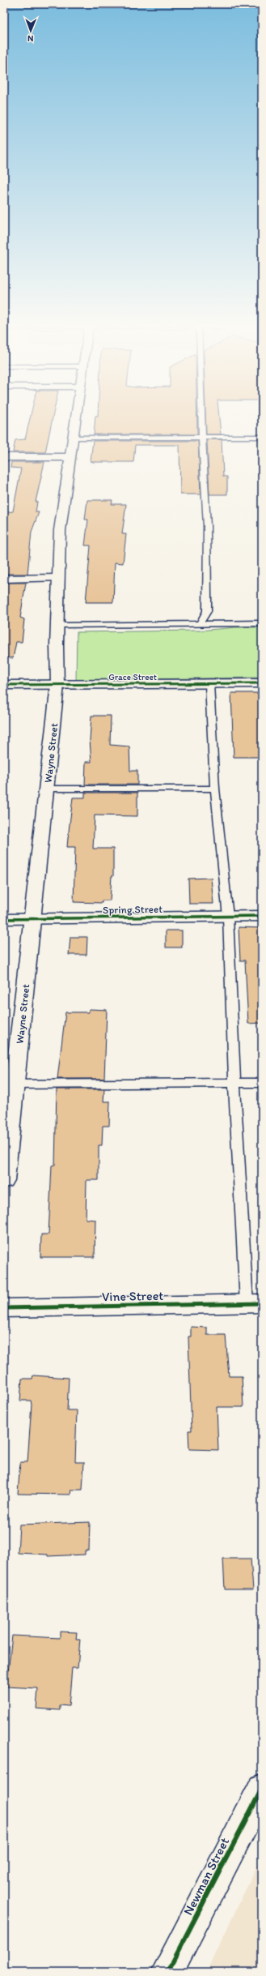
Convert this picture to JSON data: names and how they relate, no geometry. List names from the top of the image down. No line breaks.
{"streets":{"main road":["Grace Street","Wayne Street","Spring Street","Vine Street","Newman Street"]},"crossings":[["Grace Street","Wayne Street"],["Wayne Street","Spring Street"]],"north":"bottom"}
